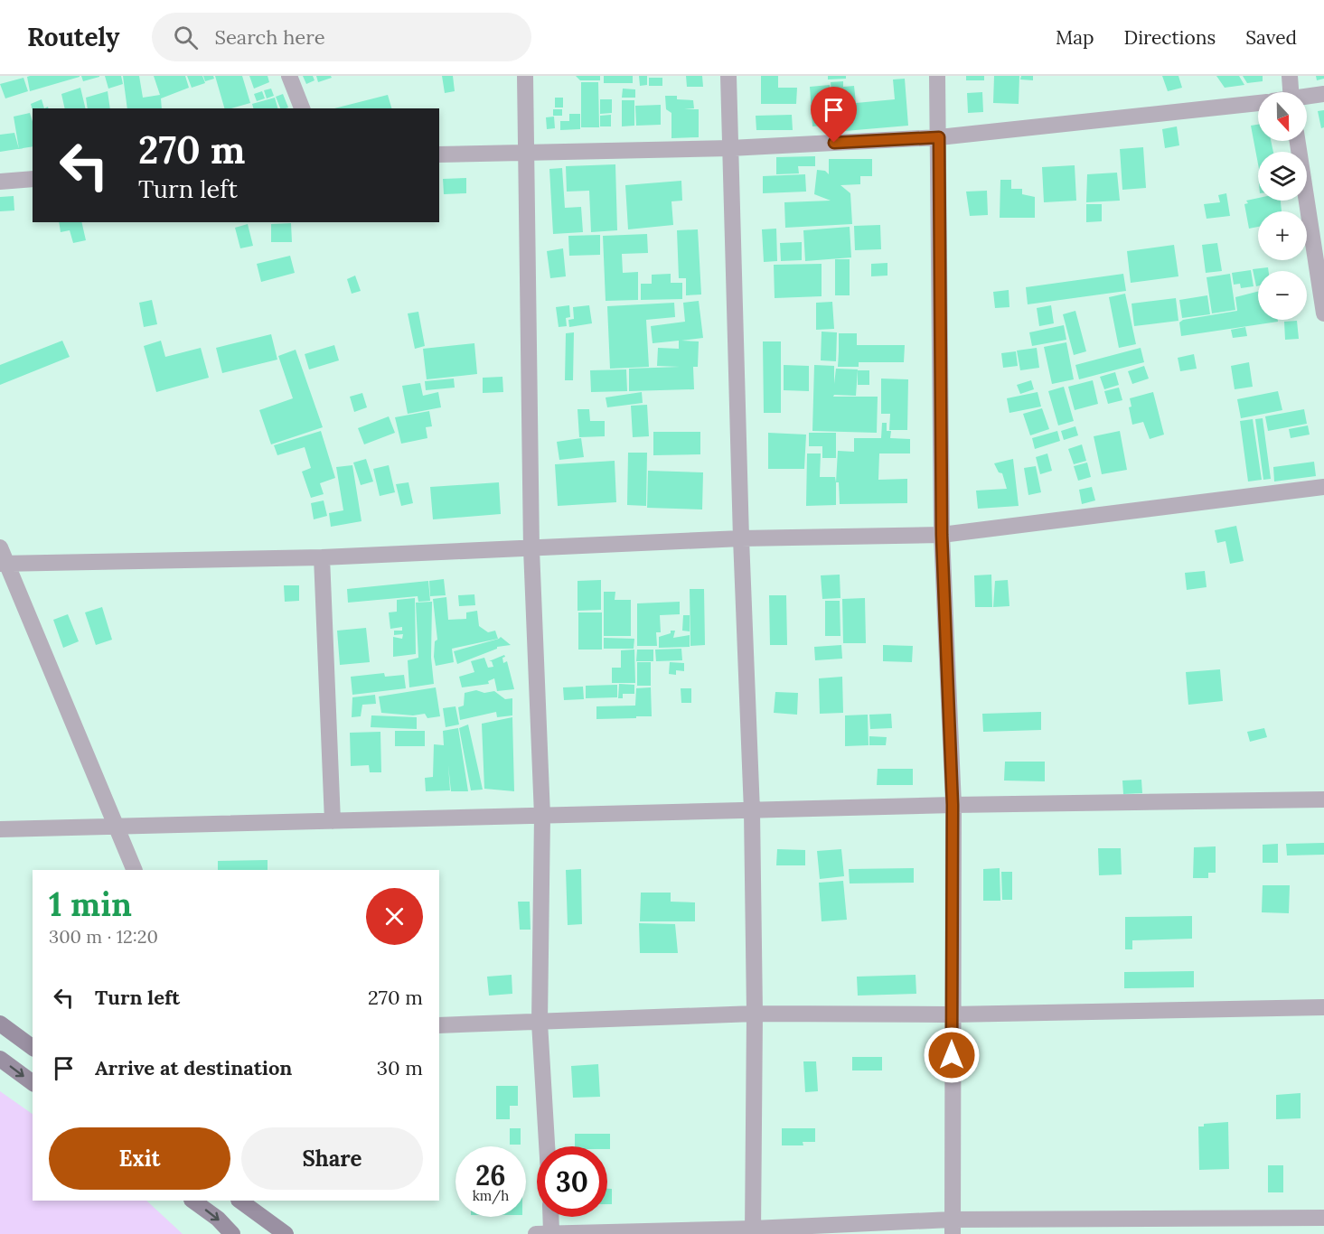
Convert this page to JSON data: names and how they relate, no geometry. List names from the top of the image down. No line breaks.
{"north":"bottom","page":{"header":"Routely","search":"Search here","nav":["Map","Directions","Saved"],"map_buttons":["+","−"],"turn":["270 m","Turn left"],"heading":["1 min","300 m · 12:20"],"list":[{"name":"Turn left","value":"270 m"},{"name":"Arrive at destination","value":"30 m"}],"buttons":["Exit","Share"],"speed":"26 km/h","limit":"30"}}
